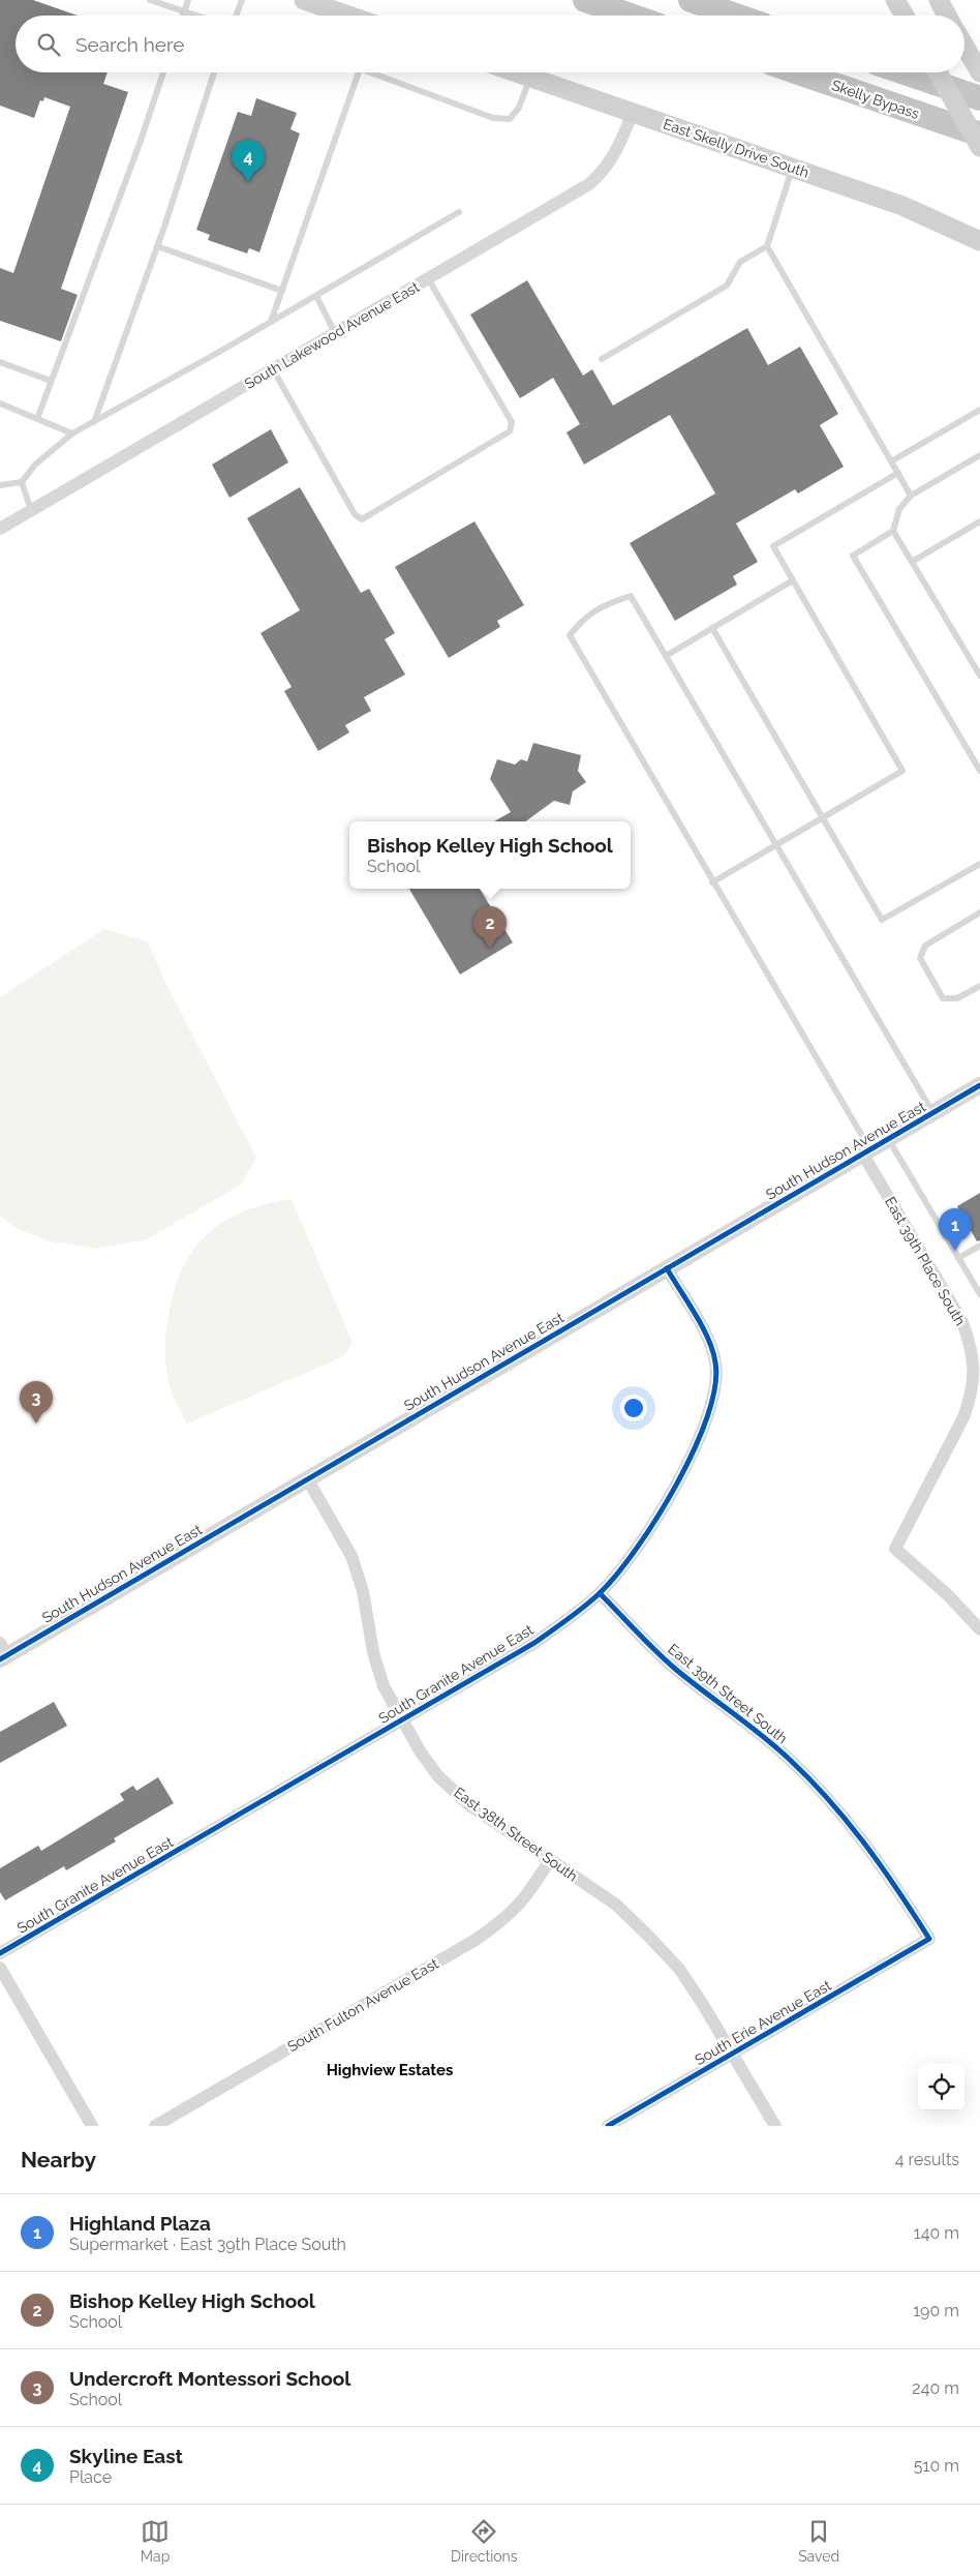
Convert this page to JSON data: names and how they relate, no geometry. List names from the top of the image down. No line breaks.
{"streets":{"highway":["Skelly Bypass"],"main road":["East Skelly Drive South"],"street":["South Lakewood Avenue East","South Hudson Avenue East","East 39th Place South","South Granite Avenue East","East 39th Street South","East 38th Street South","South Fulton Avenue East","South Erie Avenue East"]},"crossings":[["East Skelly Drive South","South Lakewood Avenue East"],["South Hudson Avenue East","East 39th Place South"],["South Hudson Avenue East","South Granite Avenue East"],["South Hudson Avenue East","East 38th Street South"],["South Granite Avenue East","East 39th Street South"],["South Granite Avenue East","East 38th Street South"],["East 39th Street South","South Erie Avenue East"],["East 38th Street South","South Fulton Avenue East"],["East 38th Street South","South Erie Avenue East"]],"districts":["Highview Estates"],"page":{"search":"Search here","pins":["4","2","1","3"],"popup":["Bishop Kelley High School","School"],"heading":["Nearby","4 results"],"list":[{"mark":"1","name":"Highland Plaza","note":"Supermarket · East 39th Place South","value":"140 m"},{"mark":"2","name":"Bishop Kelley High School","note":"School","value":"190 m"},{"mark":"3","name":"Undercroft Montessori School","note":"School","value":"240 m"},{"mark":"4","name":"Skyline East","note":"Place","value":"510 m"}],"nav":["Map","Directions","Saved"]}}
